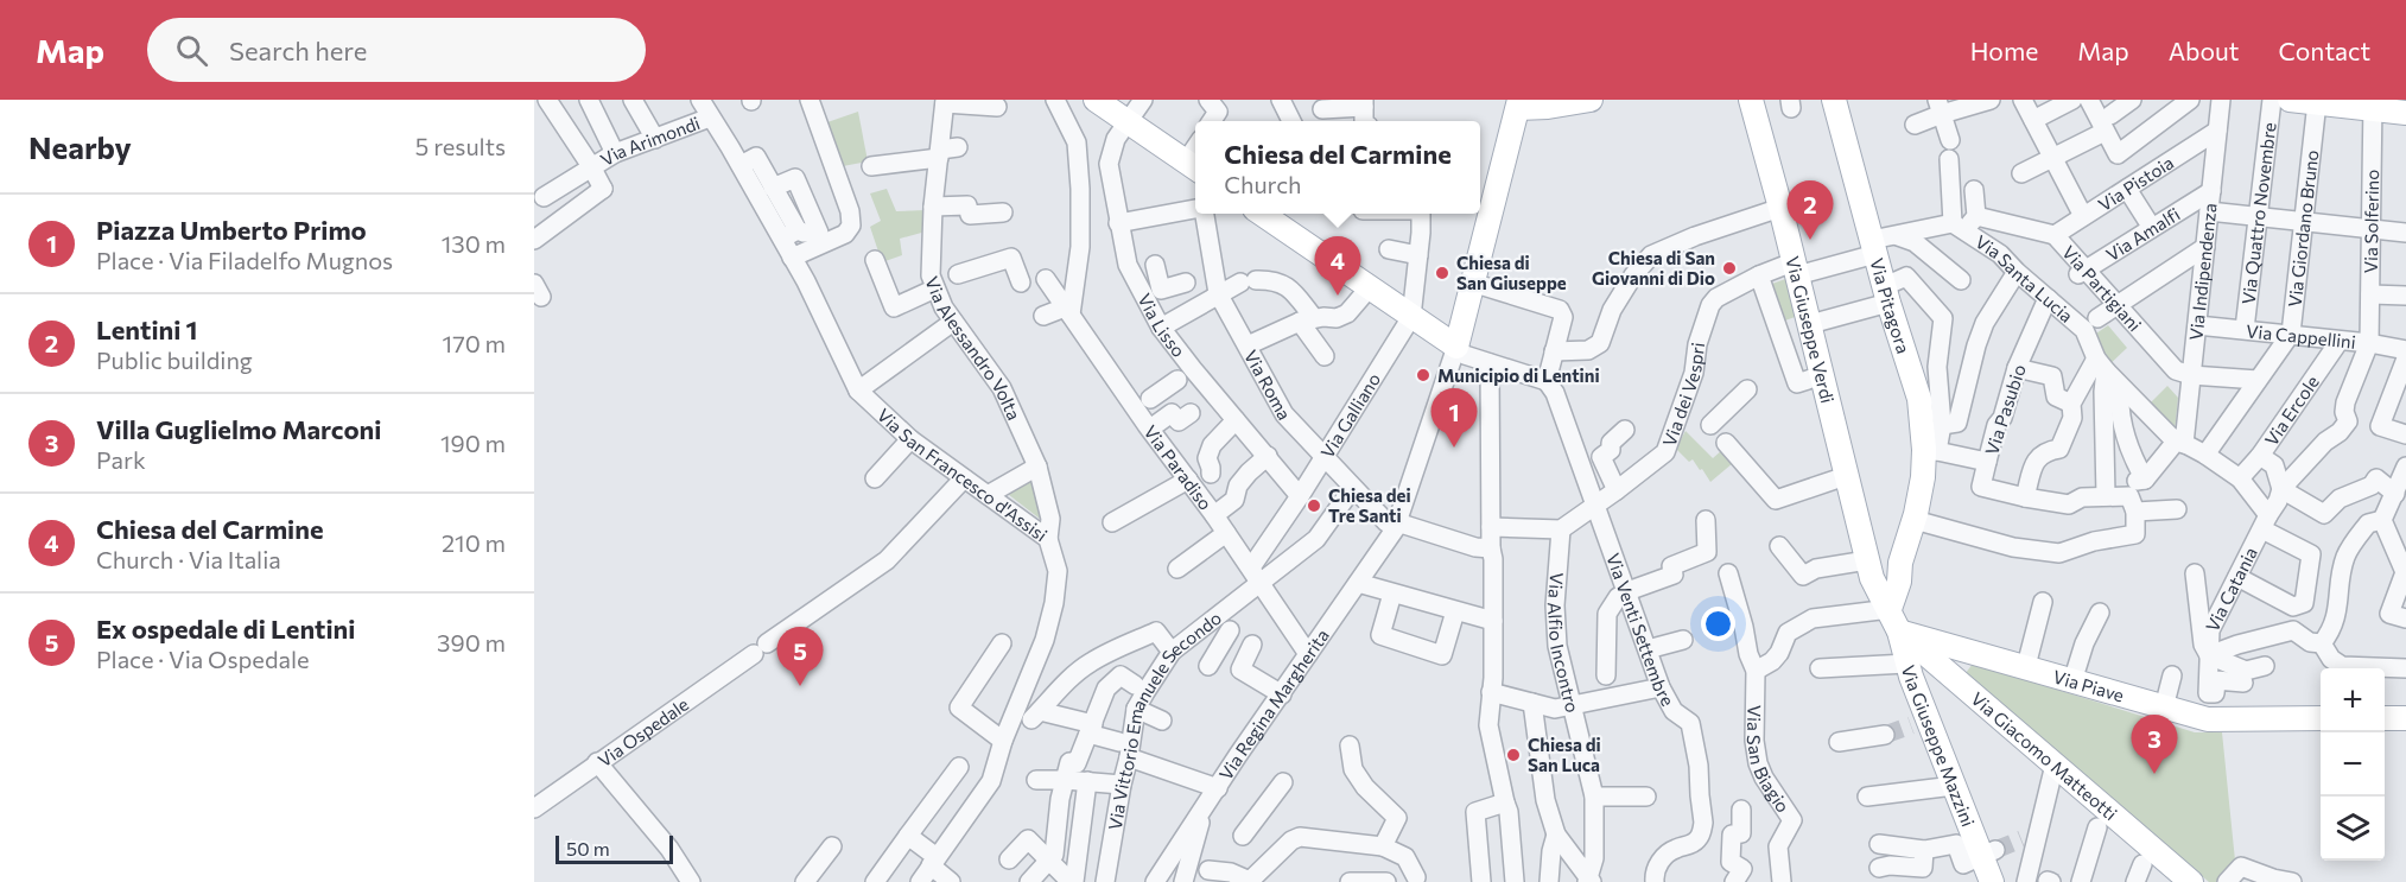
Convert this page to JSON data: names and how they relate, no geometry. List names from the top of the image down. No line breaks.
{"streets":{"main road":["Via Pitagora","Via Giuseppe Verdi","Via Piave","Via Giuseppe Mazzini","Via Giacomo Matteotti"],"street":["Via Arimondi","Via Pistoia","Via Quattro Novembre","Via Solferino","Via Giordano Bruno","Via Amalfi","Via Indipendenza","Via Santa Lucia","Via Partigiani","Via Lisso","Via Cappellini","Via Alessandro Volta","Via Roma","Via dei Vespri","Via Pasubio","Via Ercole","Via Galliano","Via Paradiso","Via San Francesco d'Assisi","Via Catania","Via Venti Settembre","Via Alfio Incontro","Via Regina Margherita","Via Vittorio Emanuele Secondo","Via Ospedale","Via San Biagio"]},"crossings":[["Via Arimondi","Via San Francesco d'Assisi"],["Via Pistoia","Via Indipendenza"],["Via Pistoia","Via Partigiani"],["Via Quattro Novembre","Via Cappellini"],["Via Solferino","Via Cappellini"],["Via Solferino","Via Catania"],["Via Giordano Bruno","Via Santa Lucia"],["Via Giordano Bruno","Via Cappellini"],["Via Amalfi","Via Indipendenza"],["Via Amalfi","Via Partigiani"],["Via Indipendenza","Via Santa Lucia"],["Via Indipendenza","Via Partigiani"],["Via Indipendenza","Via Cappellini"],["Via Santa Lucia","Via Pasubio"],["Via Santa Lucia","Via Ercole"],["Via Santa Lucia","Via Catania"],["Via Pitagora","Via dei Vespri"],["Via Pitagora","Via Pasubio"],["Via Pitagora","Via Giuseppe Mazzini"],["Via Lisso","Via Galliano"],["Via Giuseppe Verdi","Via dei Vespri"],["Via Giuseppe Verdi","Via Giuseppe Mazzini"],["Via Cappellini","Via Ercole"],["Via Cappellini","Via Catania"],["Via Alessandro Volta","Via San Francesco d'Assisi"],["Via Roma","Via Galliano"],["Via Roma","Via Regina Margherita"],["Via dei Vespri","Via Venti Settembre"],["Via dei Vespri","Via Alfio Incontro"],["Via Galliano","Via Paradiso"],["Via Galliano","Via Vittorio Emanuele Secondo"],["Via Paradiso","Via Regina Margherita"],["Via Paradiso","Via Vittorio Emanuele Secondo"],["Via San Francesco d'Assisi","Via Ospedale"],["Via Piave","Via Giuseppe Mazzini"],["Via Piave","Via Giacomo Matteotti"],["Via Giuseppe Mazzini","Via Giacomo Matteotti"]],"places":["Chiesa di San Giovanni di Dio","Chiesa di San Giuseppe","Municipio di Lentini","Chiesa dei Tre Santi","Chiesa di San Luca"],"scale_bar":"50 m","page":{"header":"Map","search":"Search here","nav":["Home","Map","About","Contact"],"heading":["Nearby","5 results"],"popup":["Chiesa del Carmine","Church"],"pins":["2","4","1","5","3"],"list":[{"mark":"1","name":"Piazza Umberto Primo","note":"Place · Via Filadelfo Mugnos","value":"130 m"},{"mark":"2","name":"Lentini 1","note":"Public building","value":"170 m"},{"mark":"3","name":"Villa Guglielmo Marconi","note":"Park","value":"190 m"},{"mark":"4","name":"Chiesa del Carmine","note":"Church · Via Italia","value":"210 m"},{"mark":"5","name":"Ex ospedale di Lentini","note":"Place · Via Ospedale","value":"390 m"}],"map_buttons":["+","−"],"scale":"50 m"}}
